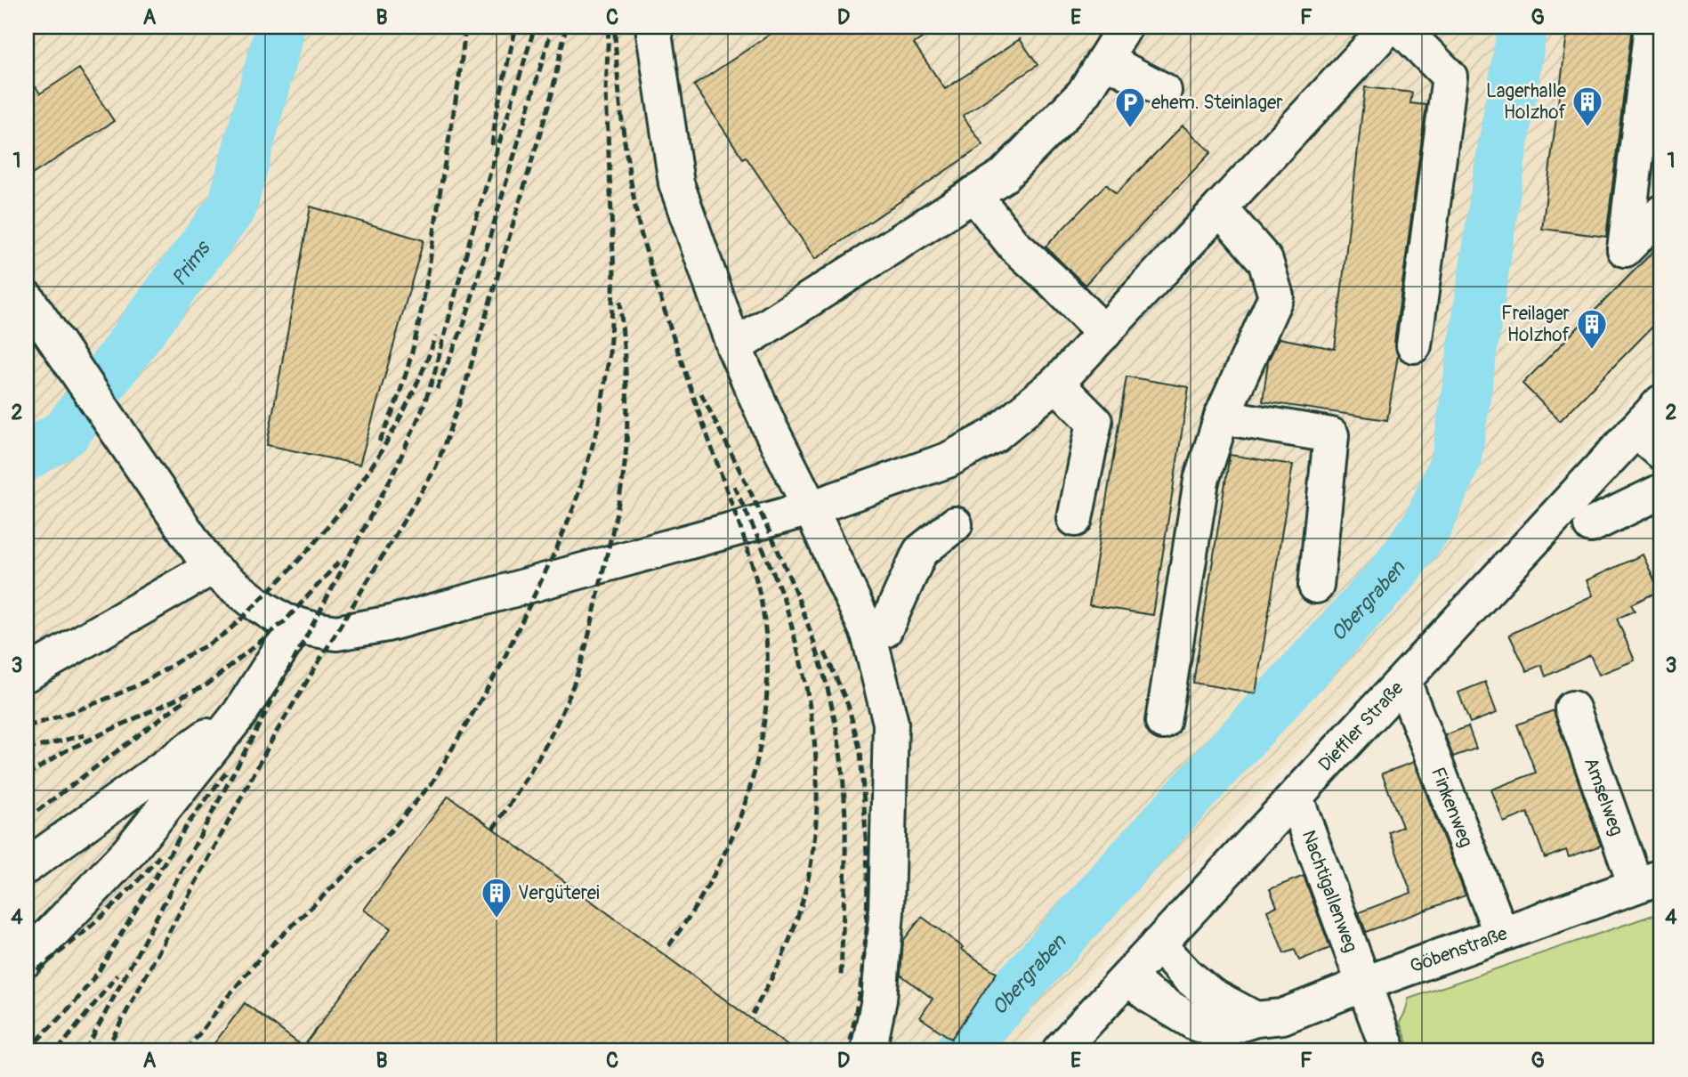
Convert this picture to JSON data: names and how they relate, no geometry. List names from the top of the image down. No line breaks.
{"streets":{"main road":["Dieffler Straße","Amselweg","Finkenweg","Nachtigallenweg","Göbenstraße"]},"crossings":[["Dieffler Straße","Finkenweg"],["Dieffler Straße","Nachtigallenweg"],["Dieffler Straße","Göbenstraße"],["Amselweg","Göbenstraße"],["Finkenweg","Göbenstraße"],["Nachtigallenweg","Göbenstraße"]],"water":["Prims","Obergraben"],"places":{"building":["Lagerhalle Holzhof","Freilager Holzhof","Vergüterei"],"parking":["ehem. Steinlager"]},"grid":{"columns":["A","B","C","D","E","F","G"],"rows":["1","2","3","4"]}}
